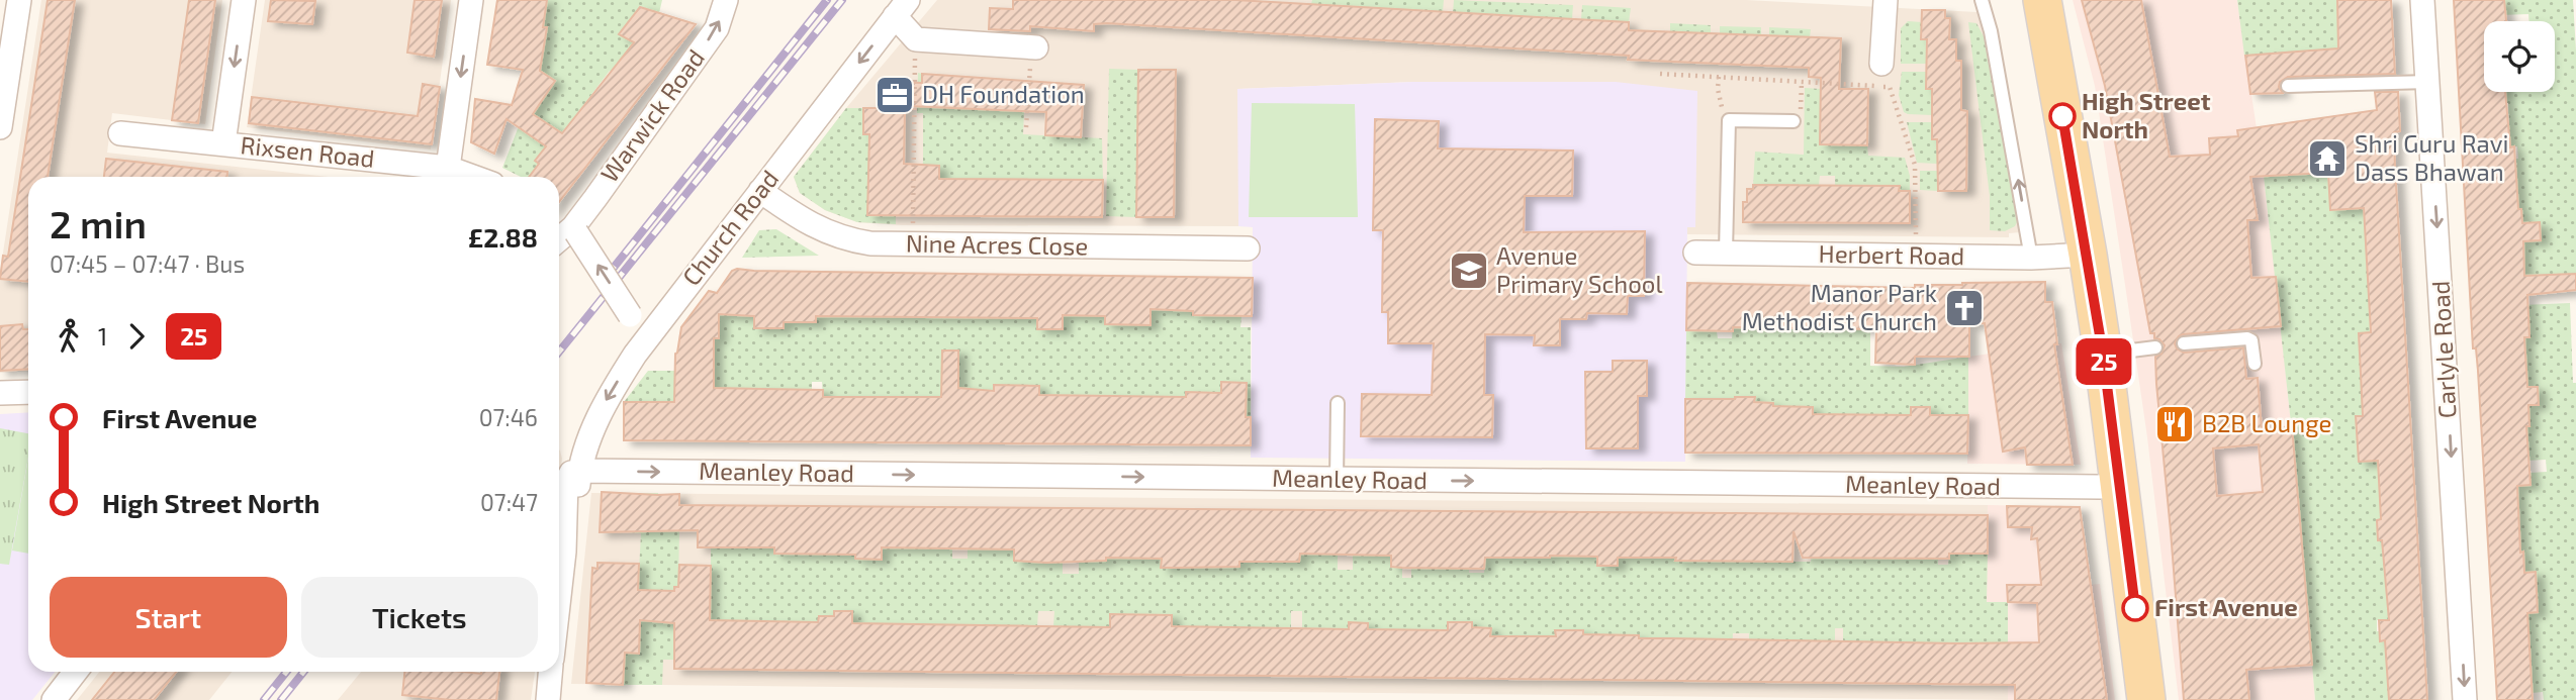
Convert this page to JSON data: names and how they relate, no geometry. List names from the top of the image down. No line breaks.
{"streets":{"street":["Warwick Road","Rixsen Road","Church Road","Nine Acres Close","Herbert Road","Carlyle Road","Meanley Road"]},"crossings":[["Church Road","Nine Acres Close"],["Church Road","Meanley Road"]],"one_way":["Warwick Road","Church Road","Carlyle Road","Meanley Road"],"places":{"office":["DH Foundation"],"other":["High Street North","First Avenue"],"temple":["Shri Guru Ravi Dass Bhawan"],"school or university":["Avenue Primary School"],"church":["Manor Park Methodist Church"],"restaurant":["B2B Lounge"]},"lines":["bus line 25"],"page":{"on_map":"25","heading":["2 min","07:45 – 07:47 · Bus","£2.88"],"legs":["1","25"],"list":[{"name":"First Avenue","value":"07:46"},{"name":"High Street North","value":"07:47"}],"buttons":["Start","Tickets"]}}
